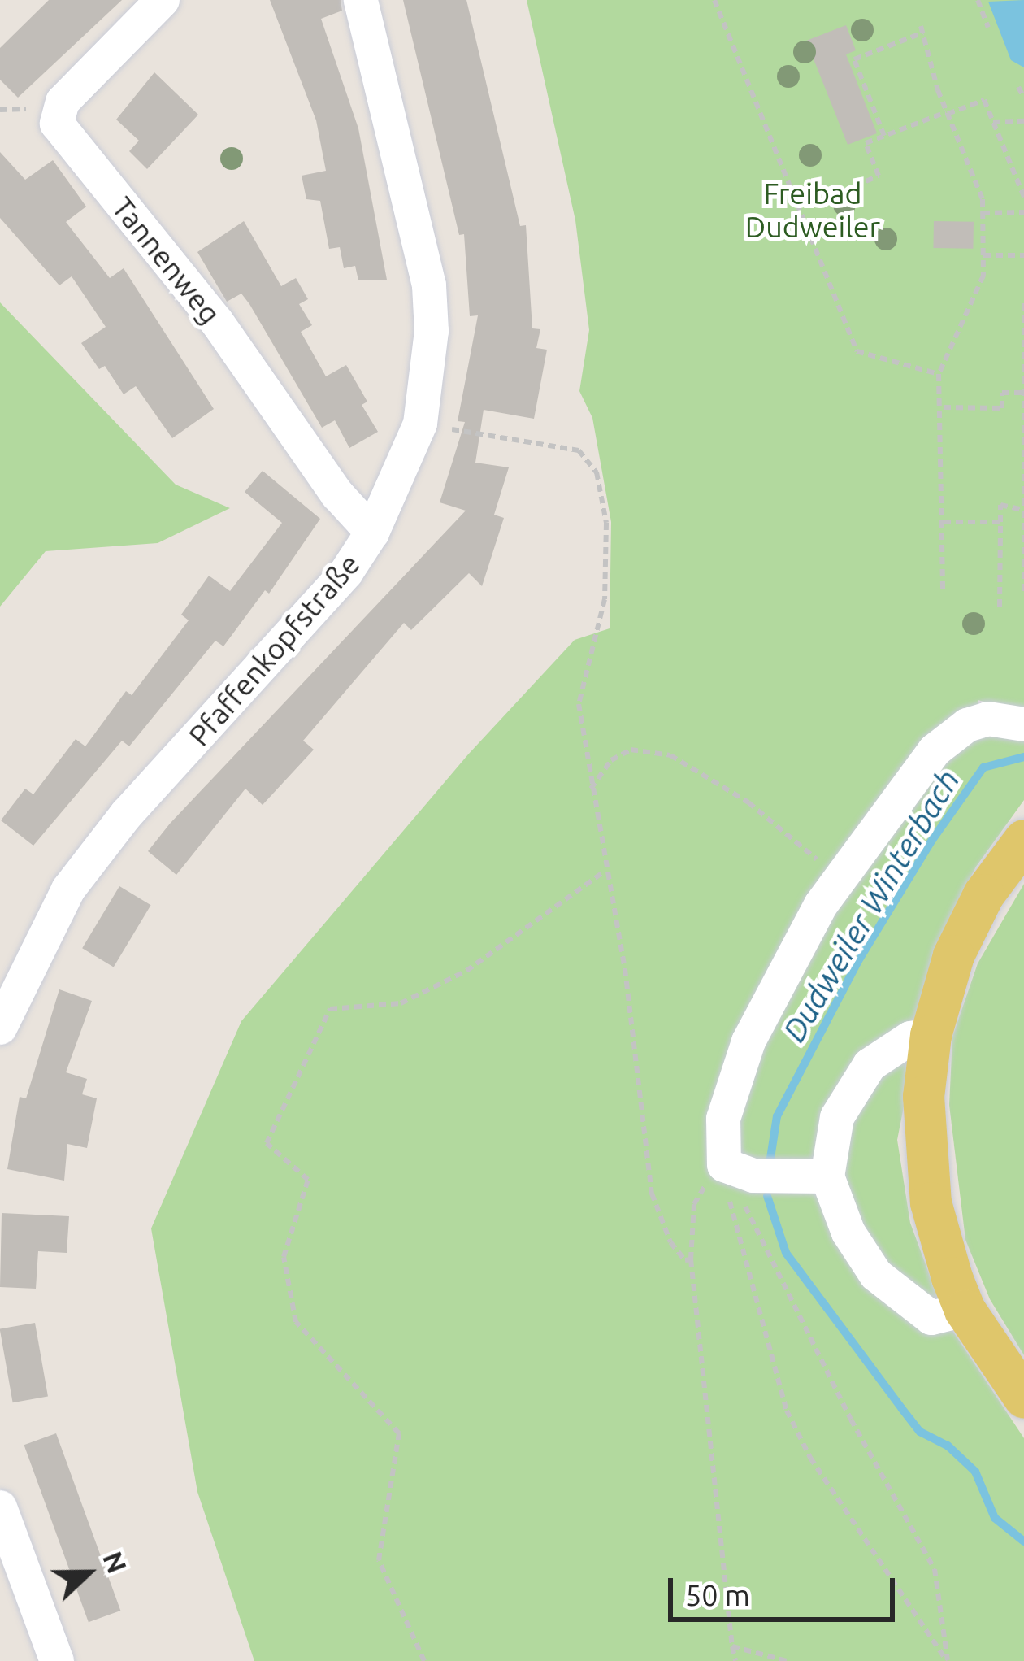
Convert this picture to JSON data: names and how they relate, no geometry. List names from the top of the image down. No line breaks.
{"streets":{"street":["Tannenweg","Pfaffenkopfstraße"]},"crossings":[["Tannenweg","Pfaffenkopfstraße"]],"water":["Dudweiler Winterbach"],"parks":["Freibad Dudweiler"],"scale_bar":"50 m","north":"right"}
